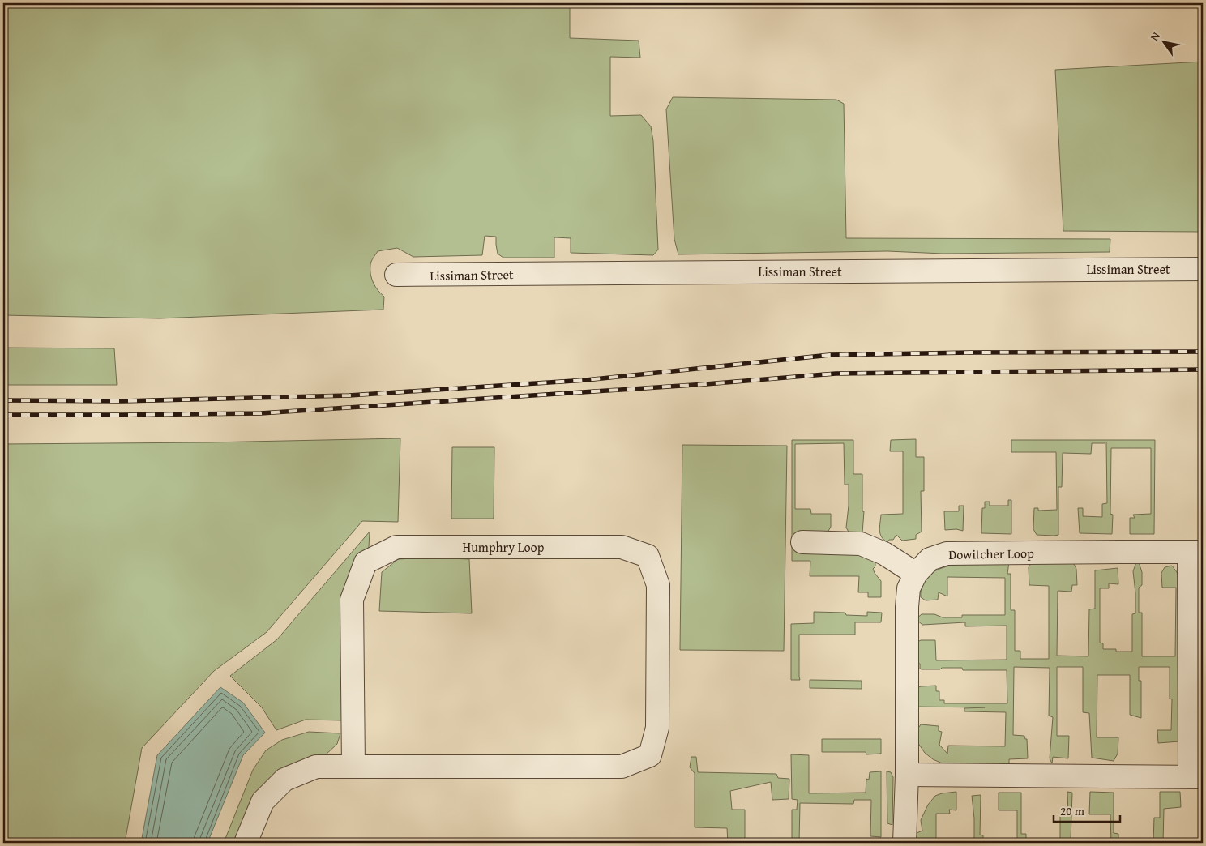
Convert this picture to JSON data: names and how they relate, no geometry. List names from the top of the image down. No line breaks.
{"streets":{"street":["Lissiman Street","Humphry Loop","Dowitcher Loop"]},"scale_bar":"20 m","north":"top left"}
